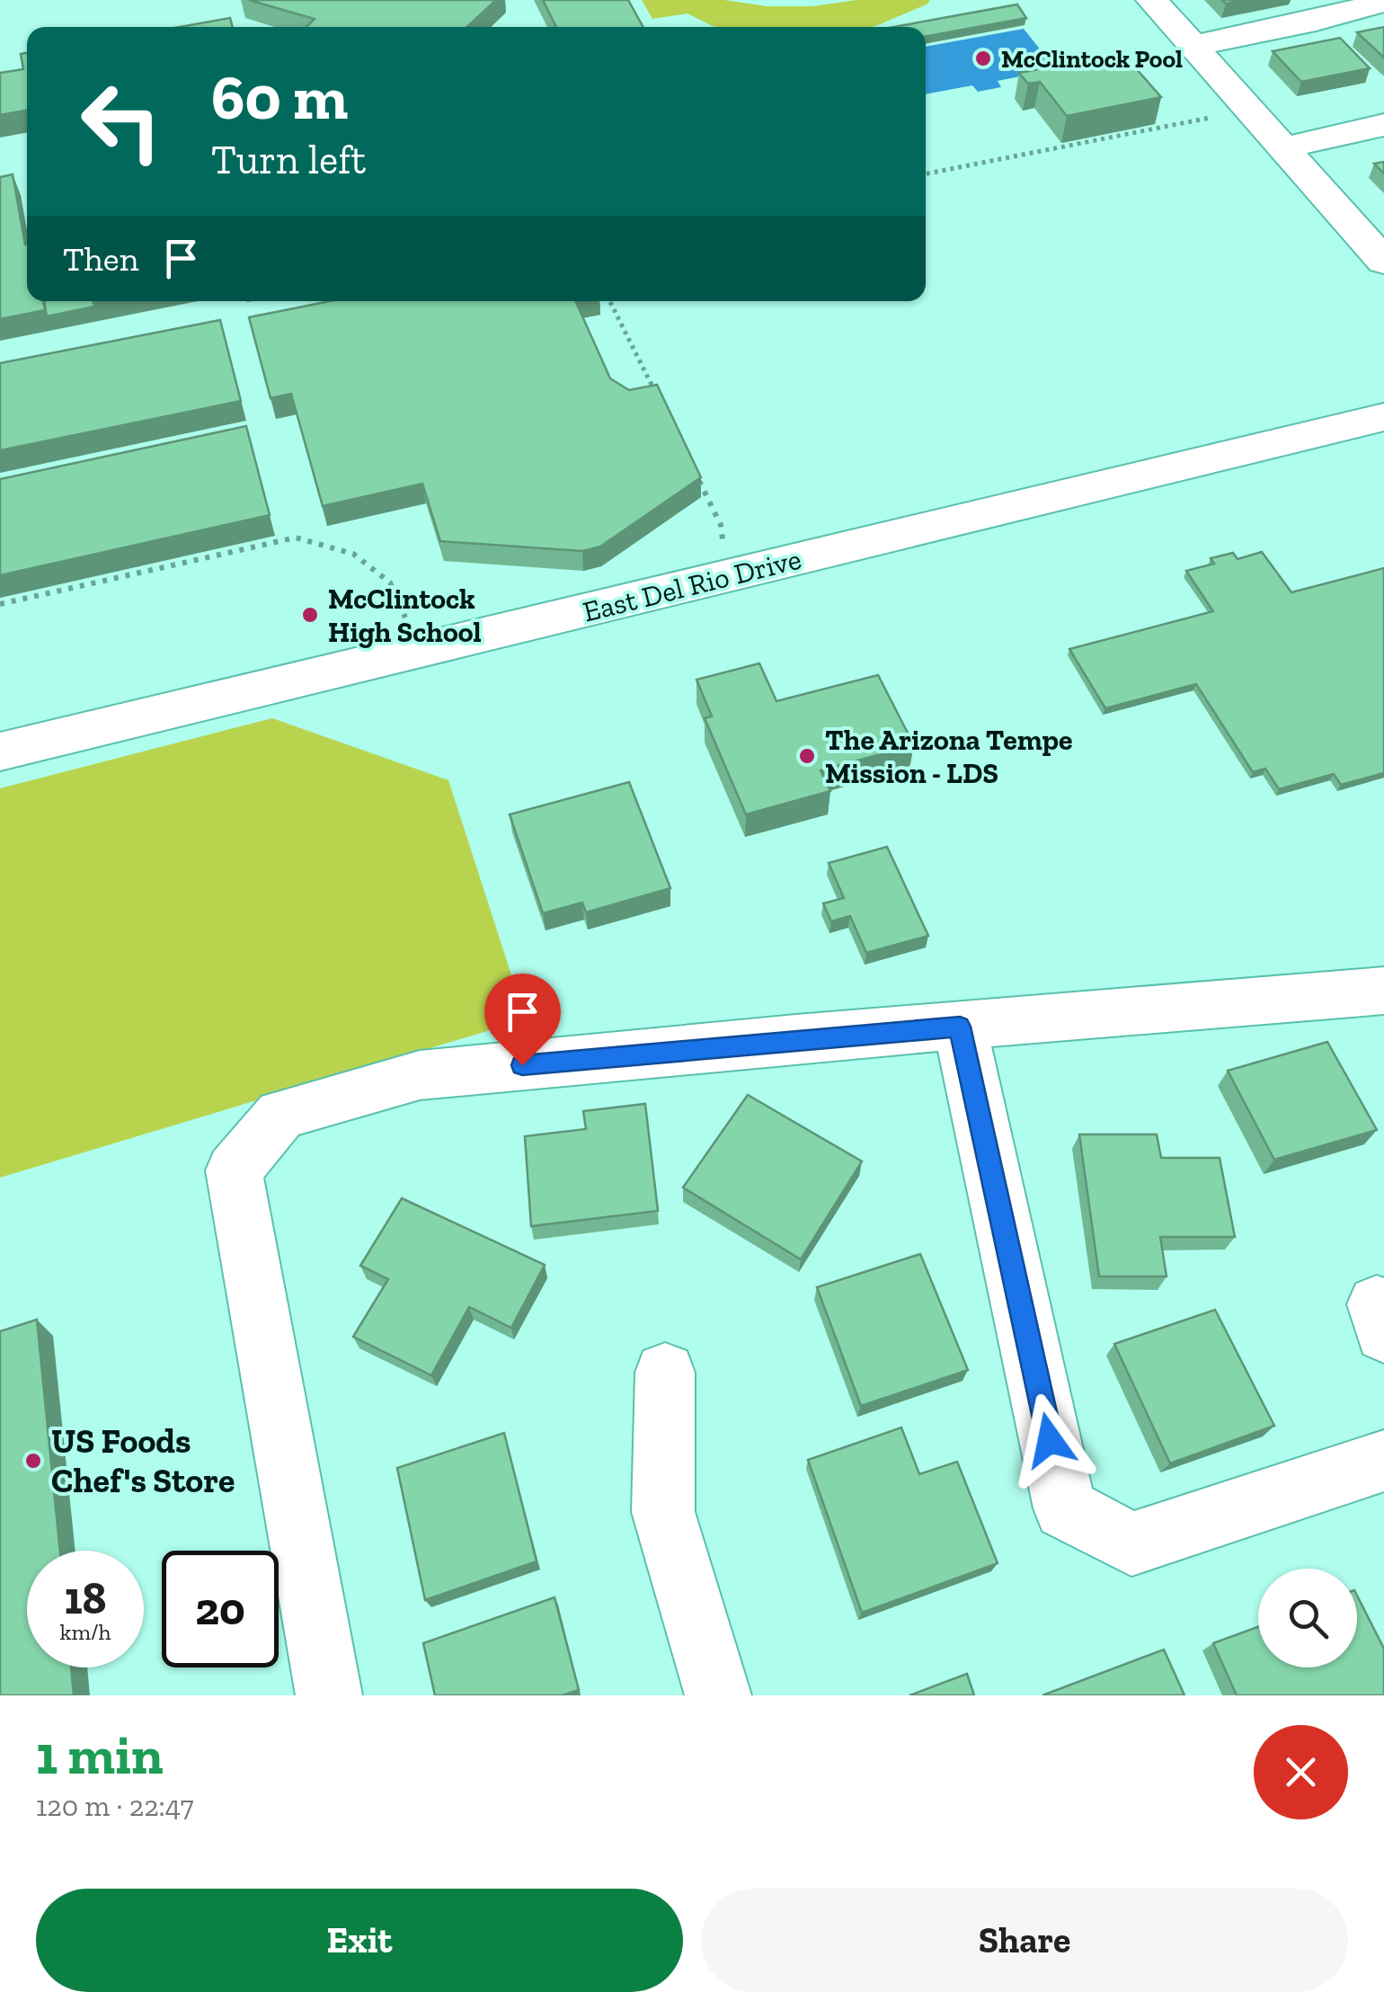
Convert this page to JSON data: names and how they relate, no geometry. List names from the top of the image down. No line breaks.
{"streets":{"street":["East Del Rio Drive"]},"places":["McClintock Pool","McClintock High School","The Arizona Tempe Mission - LDS","US Foods Chef's Store"],"page":{"turn":["60 m","Turn left"],"then":"Then","speed":"18 km/h","limit":"20","heading":["1 min","120 m · 22:47"],"buttons":["Exit","Share"]}}
